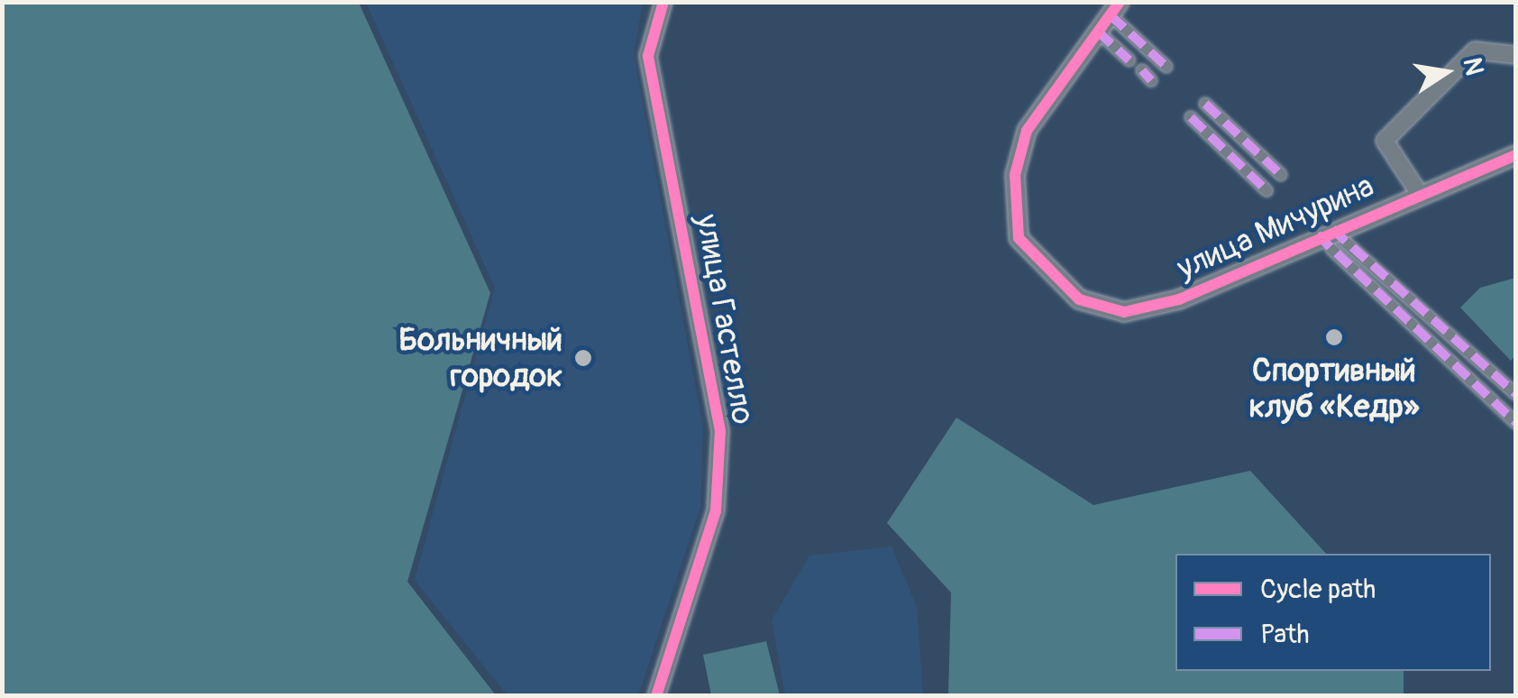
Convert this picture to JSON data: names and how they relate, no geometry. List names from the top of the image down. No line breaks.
{"streets":{"street":["улица Мичурина","улица Гастелло"]},"places":["Спортивный клуб «Кедр»","Больничный городок"],"legend":["Cycle path","Path"],"north":"right"}
